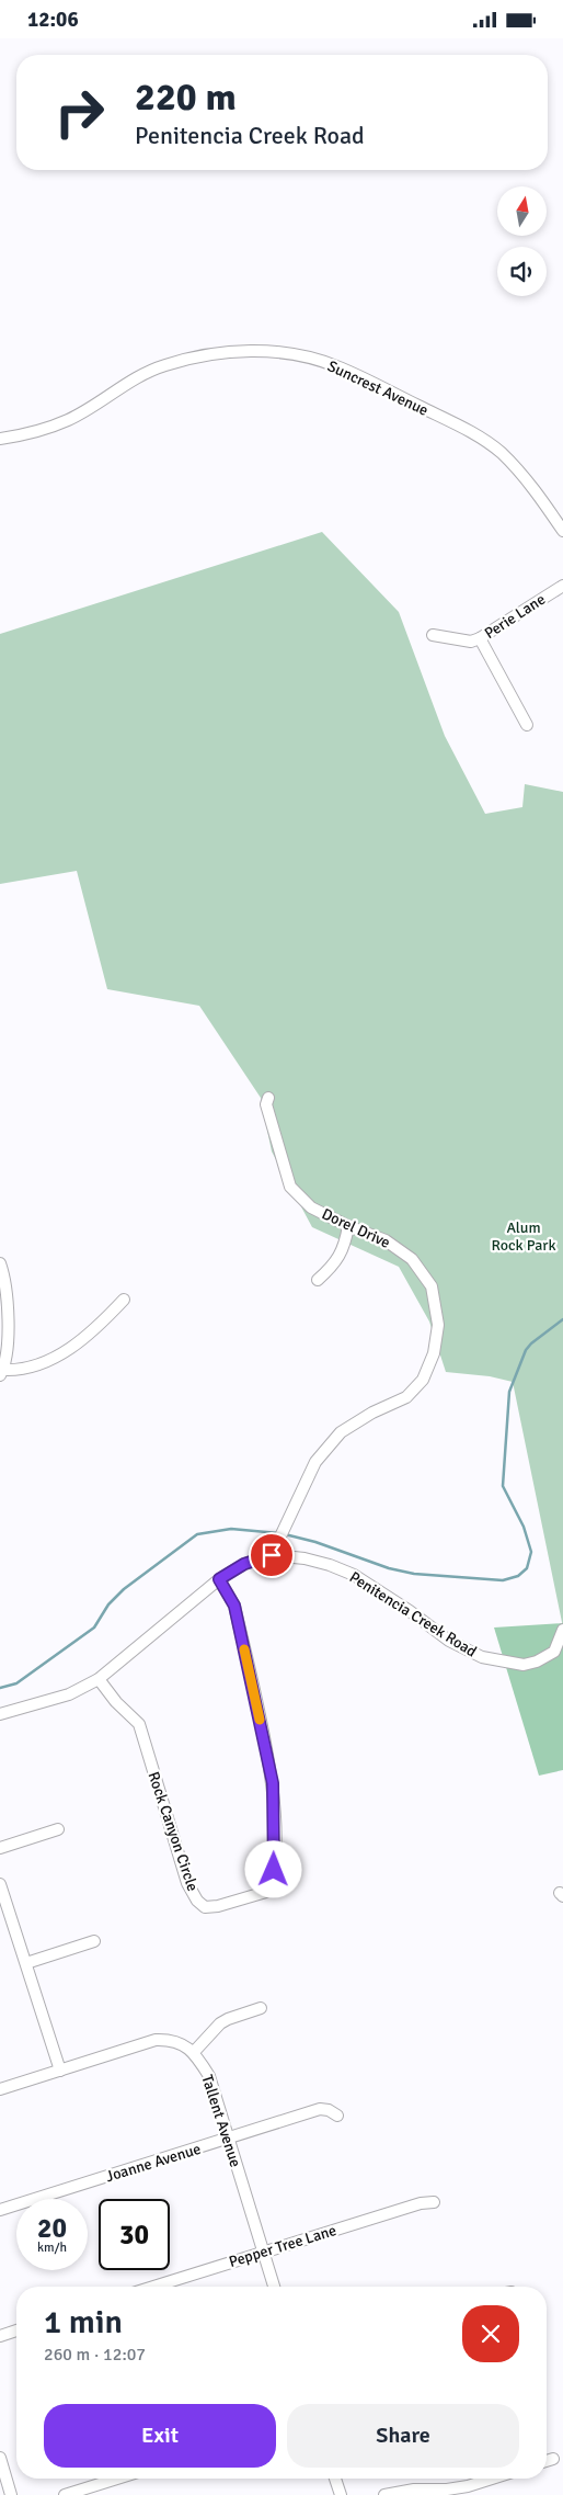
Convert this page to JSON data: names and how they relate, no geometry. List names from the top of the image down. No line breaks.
{"streets":{"street":["Suncrest Avenue","Perie Lane","Dorel Drive","Penitencia Creek Road","Rock Canyon Circle","Tallent Avenue","Joanne Avenue","Pepper Tree Lane"]},"crossings":[["Dorel Drive","Penitencia Creek Road"],["Penitencia Creek Road","Rock Canyon Circle"],["Tallent Avenue","Joanne Avenue"],["Tallent Avenue","Pepper Tree Lane"]],"parks":["Alum Rock Park"],"north":"top","page":{"status":"12:06","turn":["220 m","Penitencia Creek Road"],"speed":"20 km/h","limit":"30","heading":["1 min","260 m · 12:07"],"buttons":["Exit","Share"]}}
